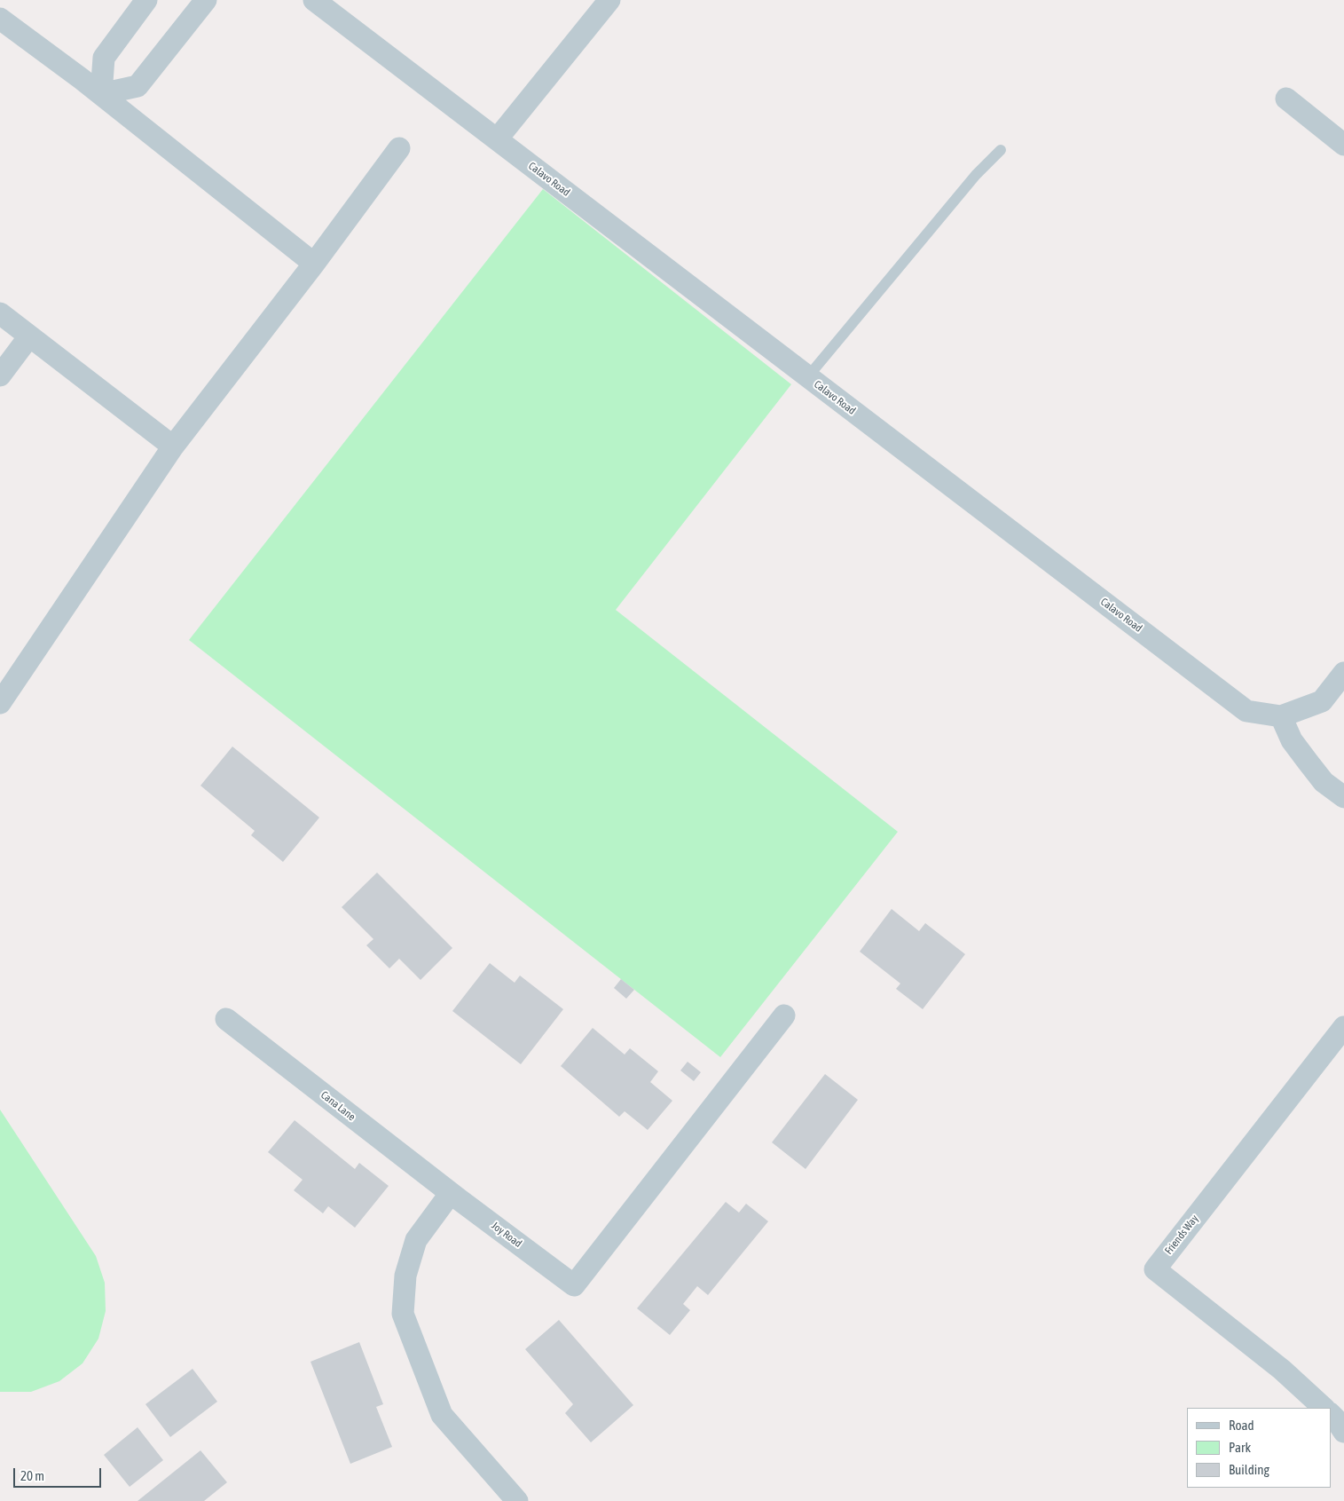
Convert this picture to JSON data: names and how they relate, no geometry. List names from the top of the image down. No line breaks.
{"streets":{"street":["Calavo Road","Cana Lane","Joy Road","Friends Way"]},"crossings":[["Cana Lane","Joy Road"]],"legend":["Road","Park","Building"],"scale_bar":"20 m"}
